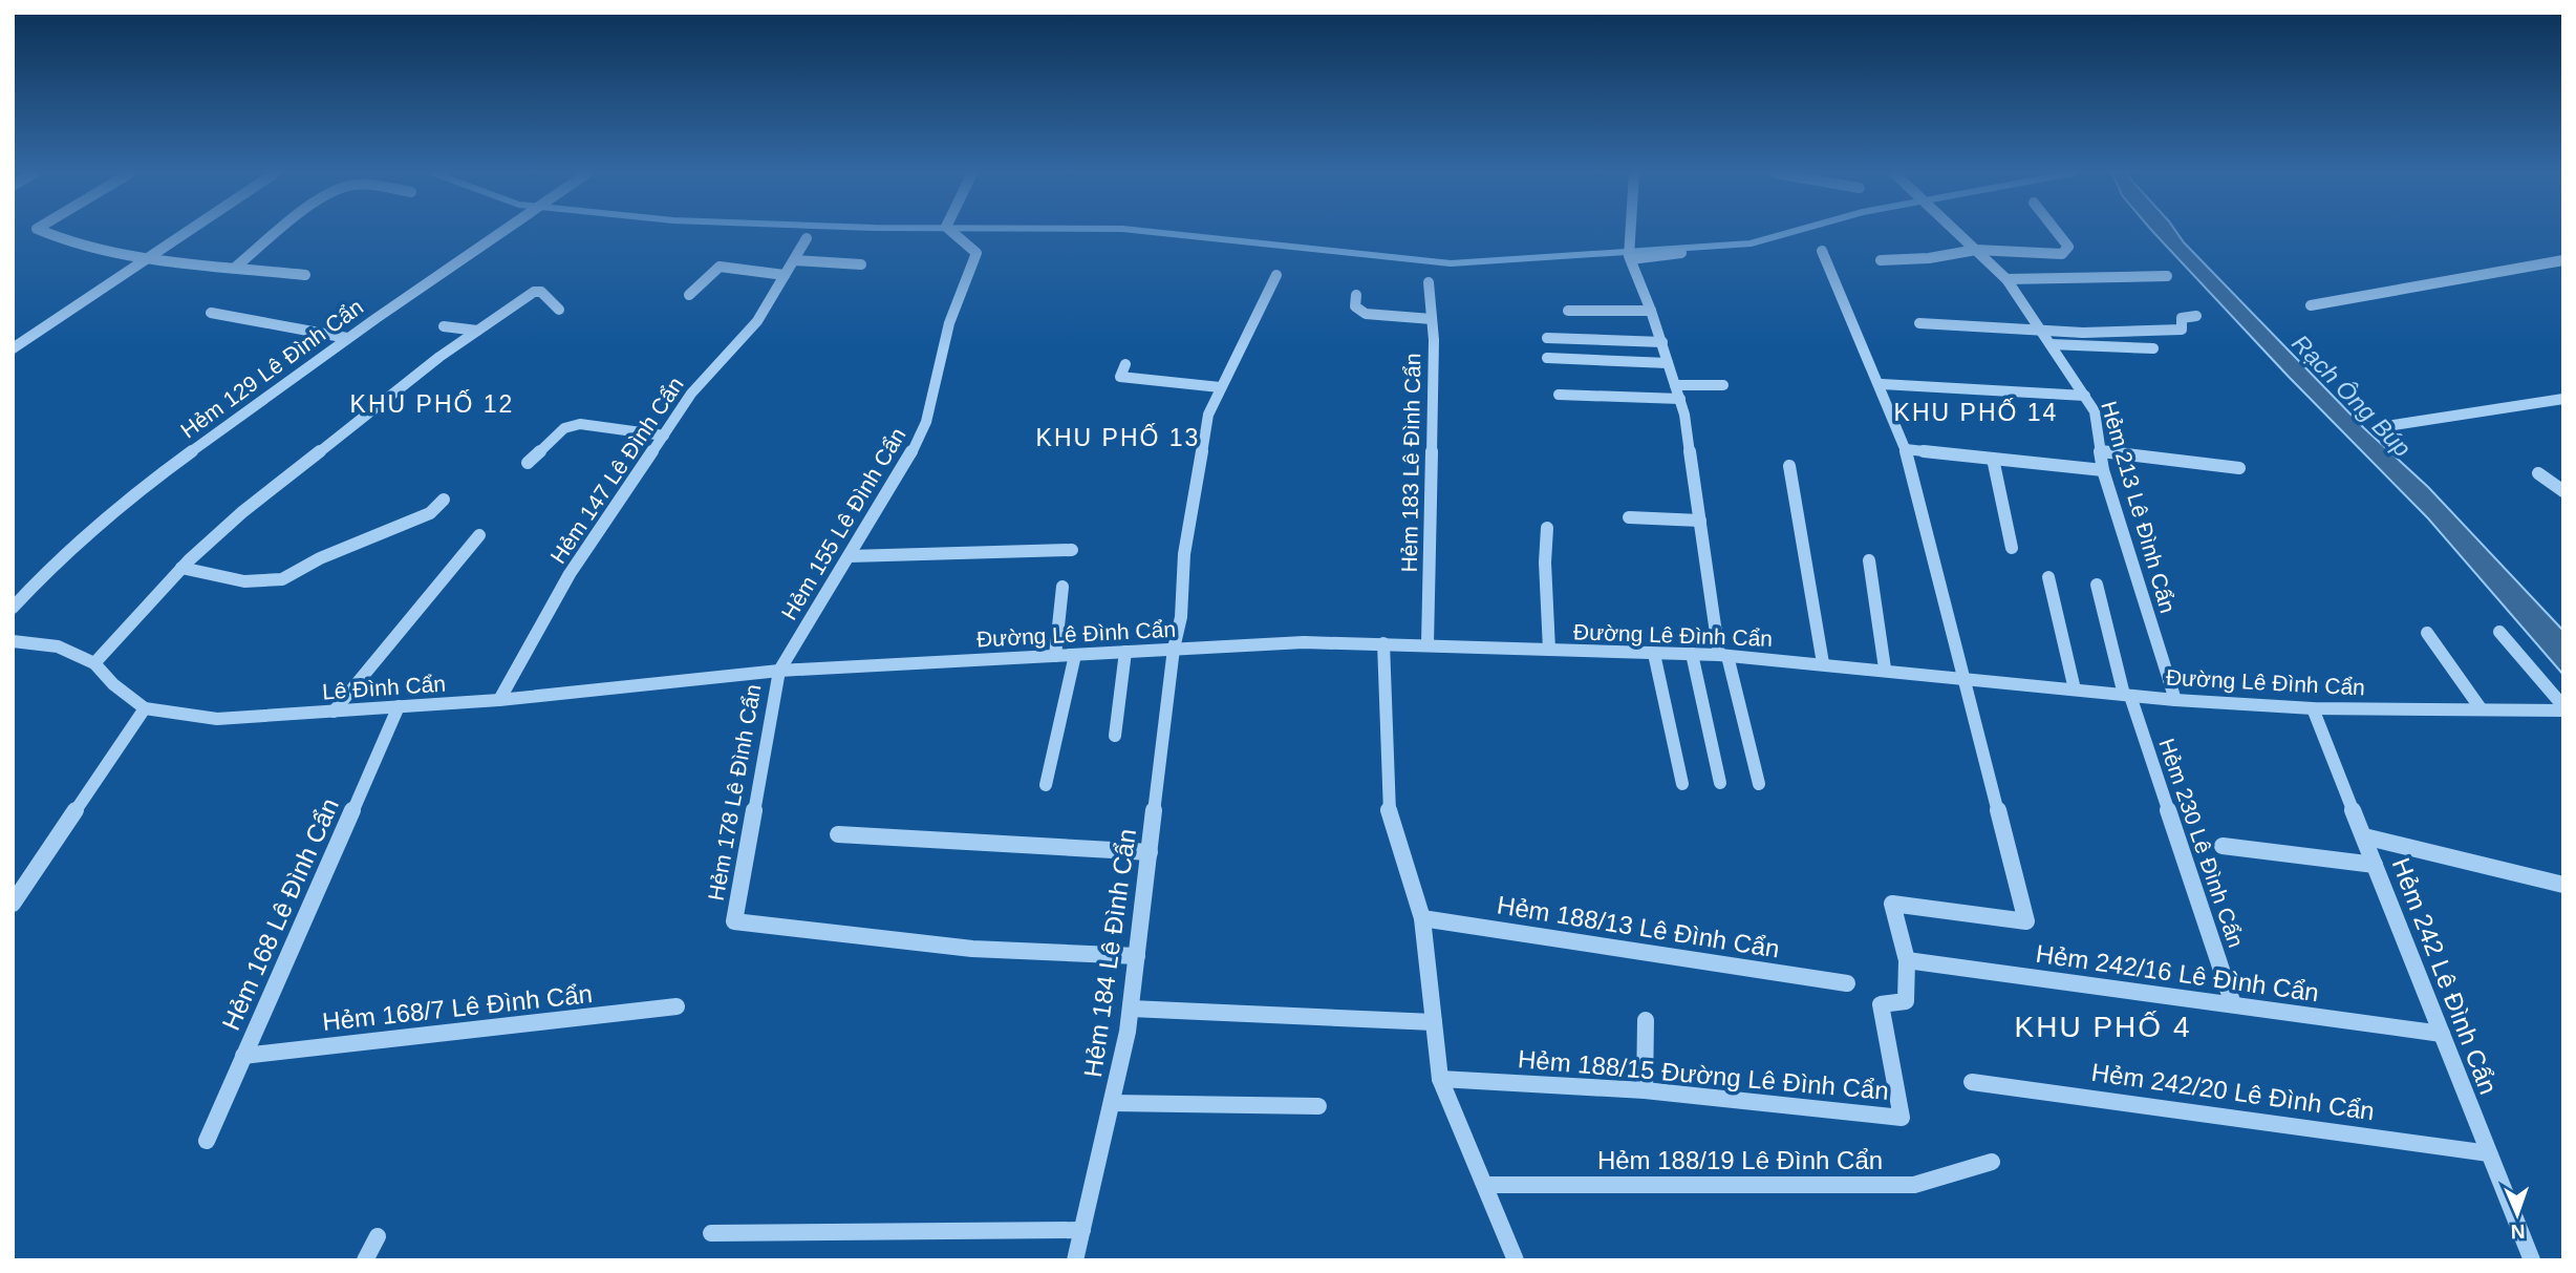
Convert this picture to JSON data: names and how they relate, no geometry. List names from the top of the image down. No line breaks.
{"streets":{"street":["Hẻm 129 Lê Đình Cẩn","Hẻm 183 Lê Đình Cẩn","Hẻm 147 Lê Đình Cẩn","Hẻm 213 Lê Đình Cẩn","Hẻm 155 Lê Đình Cẩn","Đường Lê Đình Cẩn","Lê Đình Cẩn","Hẻm 178 Lê Đình Cẩn","Hẻm 230 Lê Đình Cẩn","Hẻm 168 Lê Đình Cẩn","Hẻm 188/13 Lê Đình Cẩn","Hẻm 184 Lê Đình Cẩn","Hẻm 242/16 Lê Đình Cẩn","Hẻm 242 Lê Đình Cẩn","Hẻm 168/7 Lê Đình Cẩn","Hẻm 188/15 Đường Lê Đình Cẩn","Hẻm 242/20 Lê Đình Cẩn","Hẻm 188/19 Lê Đình Cẩn"]},"crossings":[["Hẻm 183 Lê Đình Cẩn","Đường Lê Đình Cẩn"],["Hẻm 147 Lê Đình Cẩn","Lê Đình Cẩn"],["Hẻm 213 Lê Đình Cẩn","Đường Lê Đình Cẩn"],["Hẻm 155 Lê Đình Cẩn","Đường Lê Đình Cẩn"],["Hẻm 155 Lê Đình Cẩn","Lê Đình Cẩn"],["Hẻm 155 Lê Đình Cẩn","Hẻm 178 Lê Đình Cẩn"],["Đường Lê Đình Cẩn","Lê Đình Cẩn"],["Đường Lê Đình Cẩn","Hẻm 178 Lê Đình Cẩn"],["Đường Lê Đình Cẩn","Hẻm 230 Lê Đình Cẩn"],["Đường Lê Đình Cẩn","Hẻm 184 Lê Đình Cẩn"],["Đường Lê Đình Cẩn","Hẻm 242 Lê Đình Cẩn"],["Lê Đình Cẩn","Hẻm 178 Lê Đình Cẩn"],["Lê Đình Cẩn","Hẻm 168 Lê Đình Cẩn"],["Hẻm 230 Lê Đình Cẩn","Hẻm 242/16 Lê Đình Cẩn"],["Hẻm 168 Lê Đình Cẩn","Hẻm 168/7 Lê Đình Cẩn"],["Hẻm 242/16 Lê Đình Cẩn","Hẻm 242 Lê Đình Cẩn"],["Hẻm 242/16 Lê Đình Cẩn","Hẻm 188/15 Đường Lê Đình Cẩn"],["Hẻm 242 Lê Đình Cẩn","Hẻm 242/20 Lê Đình Cẩn"]],"districts":["KHU PHỐ 12","KHU PHỐ 14","KHU PHỐ 13","KHU PHỐ 4"],"water":["Rạch Ông Búp"],"north":"bottom"}
